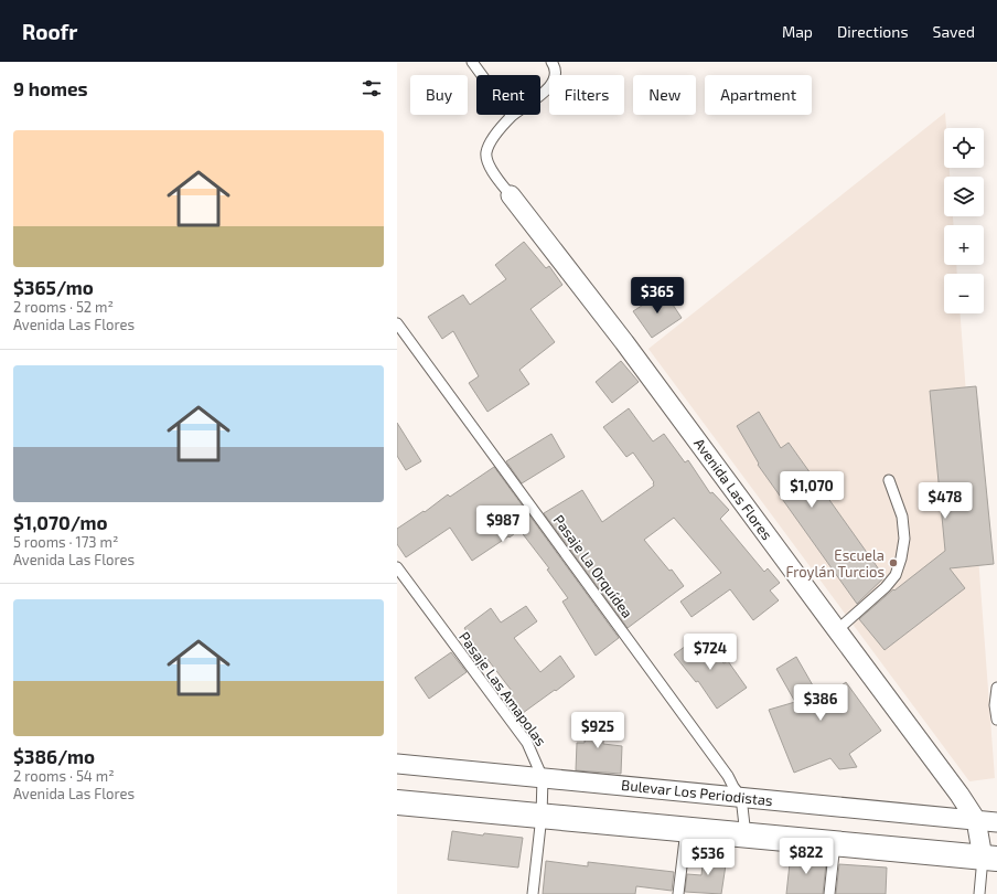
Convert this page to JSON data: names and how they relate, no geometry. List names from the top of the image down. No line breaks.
{"streets":{"street":["Avenida Las Flores","Bulevar Los Periodistas"],"lane":["Pasaje La Orquídea","Pasaje Las Amapolas"]},"crossings":[["Avenida Las Flores","Bulevar Los Periodistas"],["Pasaje La Orquídea","Bulevar Los Periodistas"],["Pasaje Las Amapolas","Bulevar Los Periodistas"]],"places":["Escuela Froylán Turcios"],"page":{"header":"Roofr","nav":["Map","Directions","Saved"],"heading":"9 homes","chip":["Buy","Rent","Filters","New","Apartment"],"list":[{"name":"$365/mo","note":"2 rooms · 52 m² · Avenida Las Flores"},{"name":"$1,070/mo","note":"5 rooms · 173 m² · Avenida Las Flores"},{"name":"$386/mo","note":"2 rooms · 54 m² · Avenida Las Flores"}],"map_buttons":["+","−"],"price":["$365","$1,070","$478","$987","$724","$386","$925","$822","$536"]}}
